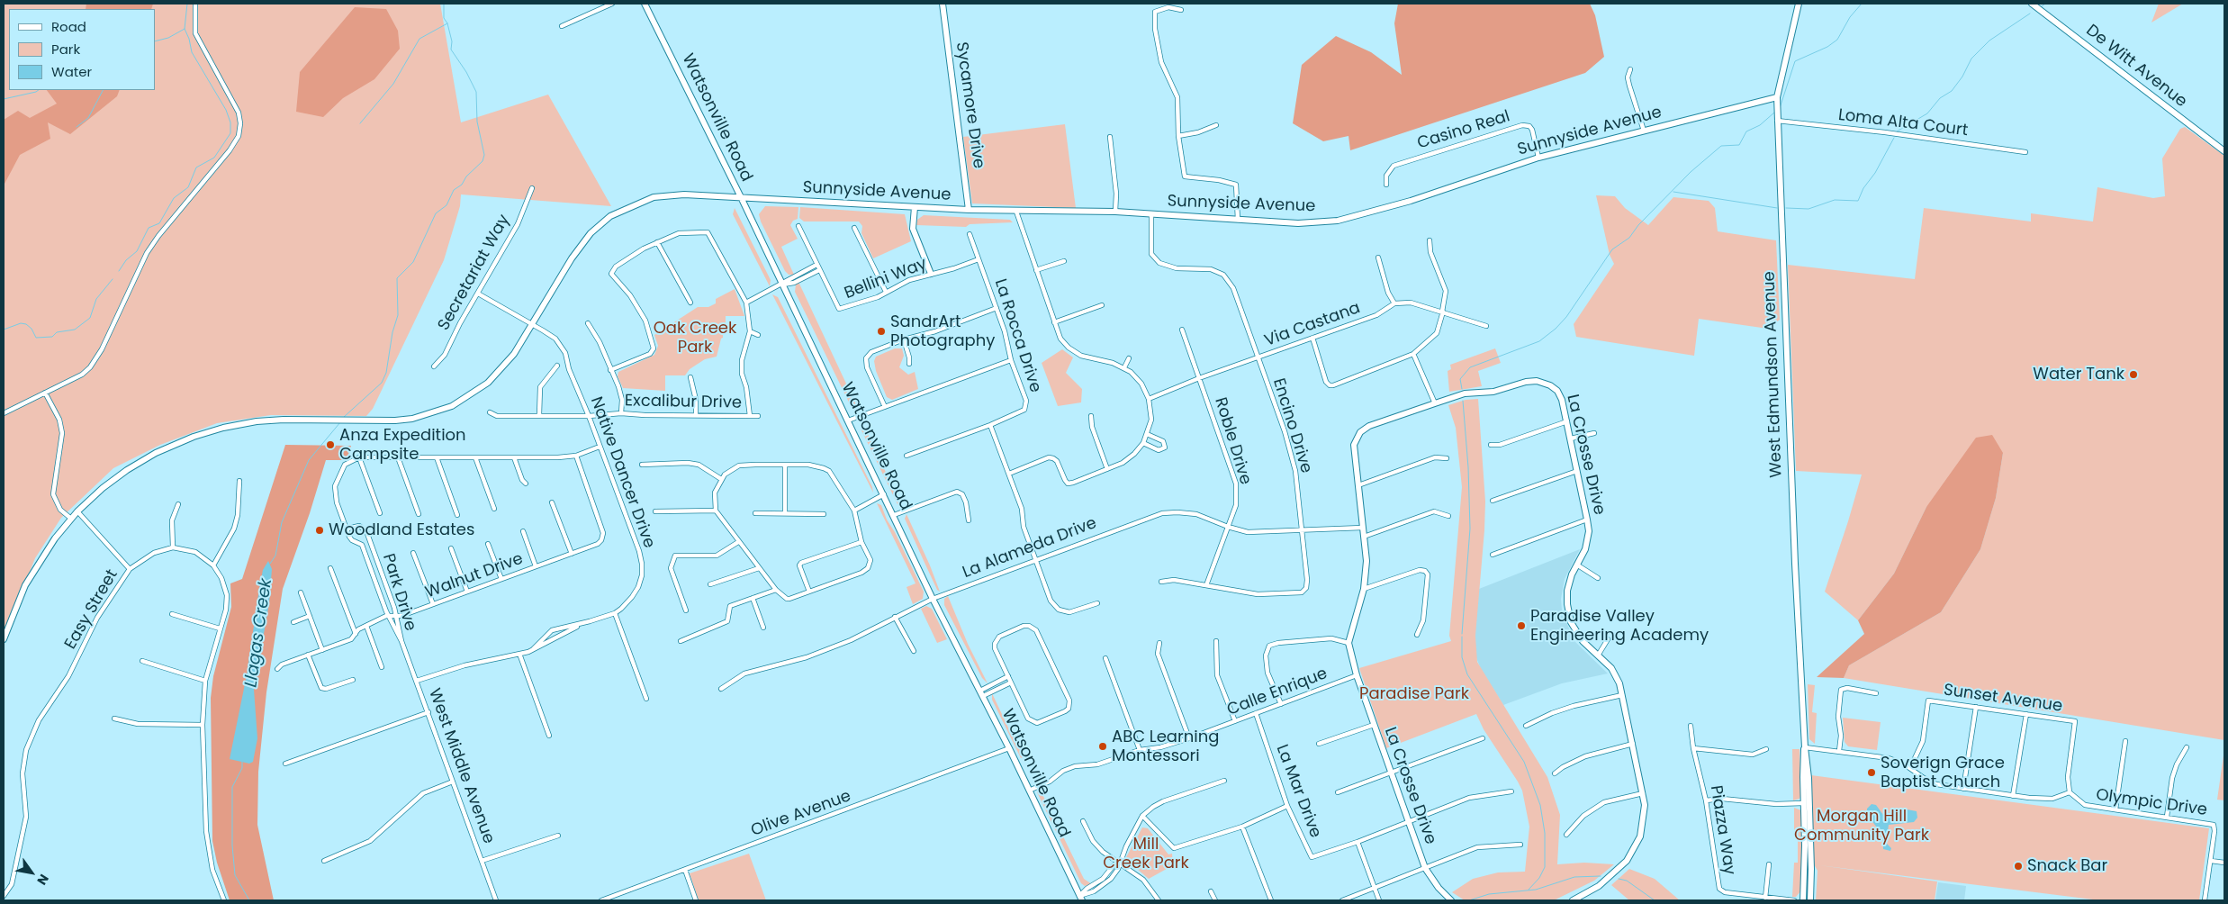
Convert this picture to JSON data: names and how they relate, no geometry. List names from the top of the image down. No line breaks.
{"streets":{"street":["De Witt Avenue","Sycamore Drive","Watsonville Road","Loma Alta Court","Casino Real","Sunnyside Avenue","Secretariat Way","Bellini Way","Via Castana","La Rocca Drive","West Edmundson Avenue","Excalibur Drive","Encino Drive","Roble Drive","La Crosse Drive","Native Dancer Drive","La Alameda Drive","Walnut Drive","Park Drive","Easy Street","Calle Enrique","Sunset Avenue","West Middle Avenue","La Mar Drive","Olympic Drive","Olive Avenue","Piazza Way"]},"crossings":[["Sycamore Drive","Sunnyside Avenue"],["Watsonville Road","Sunnyside Avenue"],["Watsonville Road","La Alameda Drive"],["Watsonville Road","Calle Enrique"],["Watsonville Road","Olive Avenue"],["Loma Alta Court","West Edmundson Avenue"],["Casino Real","Sunnyside Avenue"],["Sunnyside Avenue","West Edmundson Avenue"],["Sunnyside Avenue","Encino Drive"],["Sunnyside Avenue","Native Dancer Drive"],["Secretariat Way","Native Dancer Drive"],["Bellini Way","La Rocca Drive"],["Via Castana","Encino Drive"],["Via Castana","Roble Drive"],["Excalibur Drive","Native Dancer Drive"],["Encino Drive","Roble Drive"],["Encino Drive","La Alameda Drive"],["Roble Drive","La Alameda Drive"],["La Crosse Drive","La Alameda Drive"],["La Crosse Drive","Calle Enrique"],["La Crosse Drive","La Mar Drive"],["Native Dancer Drive","West Middle Avenue"],["Walnut Drive","Park Drive"],["Park Drive","West Middle Avenue"],["Calle Enrique","La Mar Drive"],["Sunset Avenue","Olympic Drive"]],"water":["Llagas Creek"],"parks":["Oak Creek Park","Paradise Park","Morgan Hill Community Park","Mill Creek Park"],"places":["SandrArt Photography","Water Tank","Anza Expedition Campsite","Woodland Estates","Paradise Valley Engineering Academy","ABC Learning Montessori","Soverign Grace Baptist Church","Snack Bar"],"legend":["Road","Park","Water"],"north":"bottom right"}
